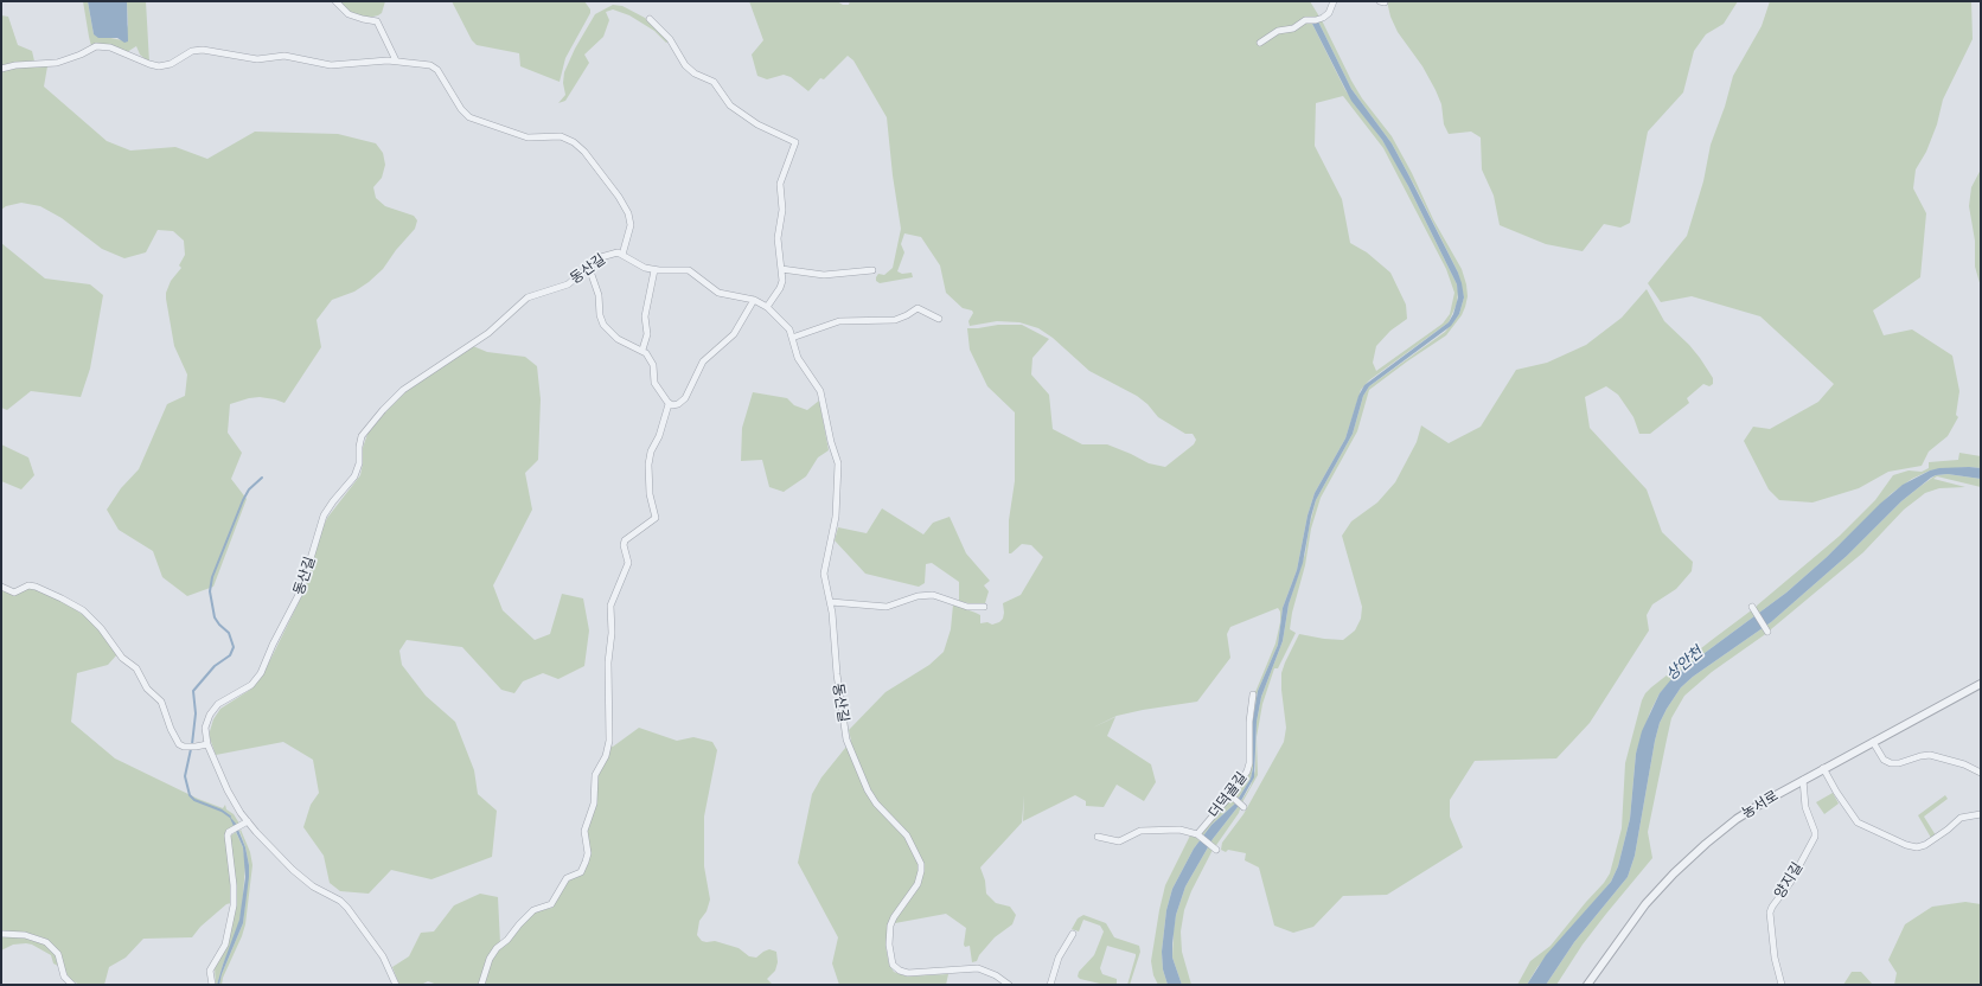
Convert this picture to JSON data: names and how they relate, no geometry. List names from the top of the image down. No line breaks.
{"streets":{"street":["동산길","더덕골길","농서로","양지길"]},"crossings":[["농서로","양지길"]],"water":["상안천"]}
